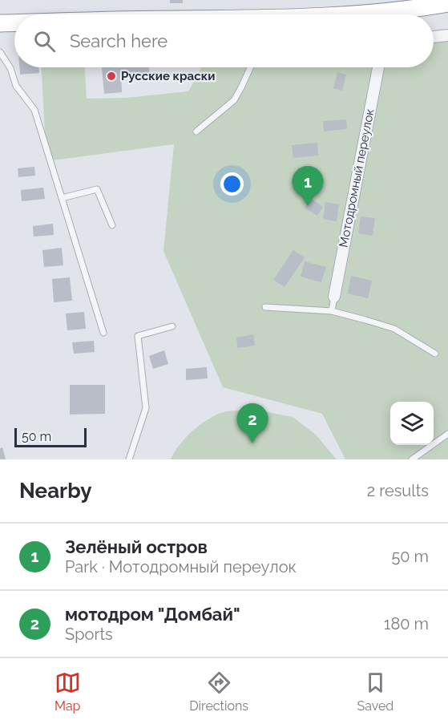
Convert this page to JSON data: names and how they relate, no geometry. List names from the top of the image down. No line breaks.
{"streets":{"street":["Мотодромный переулок"]},"places":["Русские краски"],"scale_bar":"50 m","page":{"search":"Search here","pins":["1","2"],"scale":"50 m","heading":["Nearby","2 results"],"list":[{"mark":"1","name":"Зелёный остров","note":"Park · Мотодромный переулок","value":"50 m"},{"mark":"2","name":"мотодром \"Домбай\"","note":"Sports","value":"180 m"}],"nav":["Map","Directions","Saved"]}}
